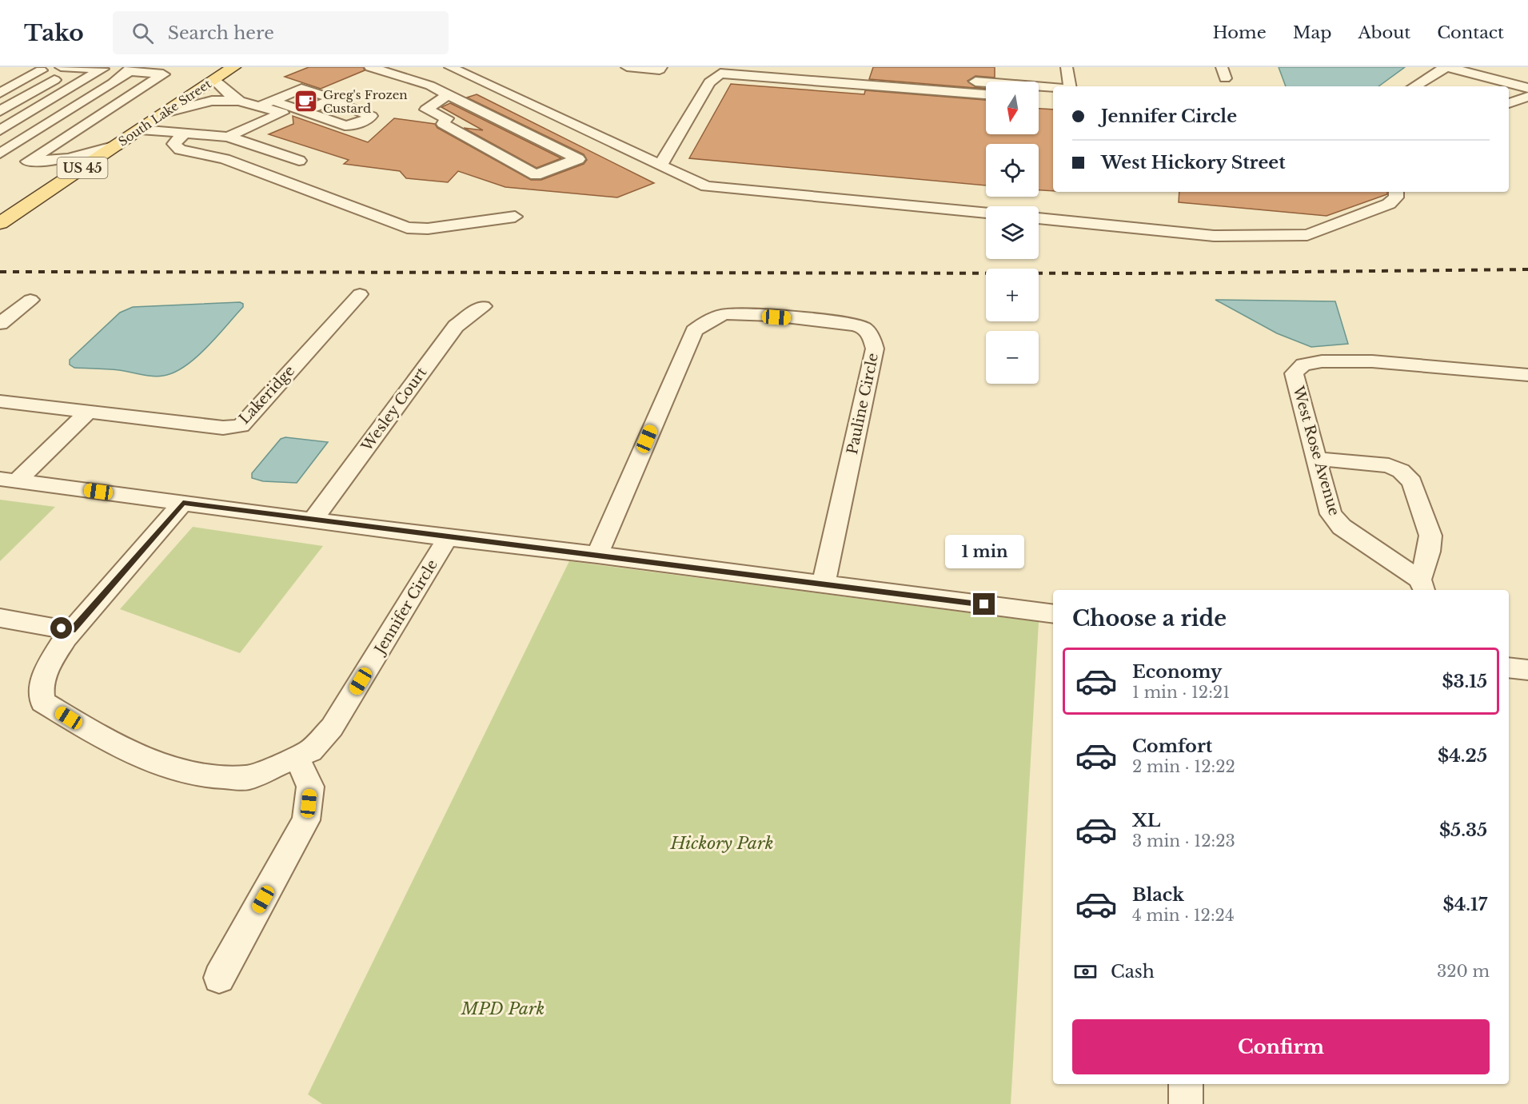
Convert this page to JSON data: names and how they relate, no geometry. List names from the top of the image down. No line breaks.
{"streets":{"main road":["South Lake Street","US 45"],"street":["Lakeridge","Pauline Circle","Wesley Court","West Rose Avenue","Jennifer Circle"]},"parks":["Hickory Park","MPD Park"],"places":{"cafe":["Greg's Frozen Custard"]},"north":"bottom","page":{"header":"Tako","search":"Search here","nav":["Home","Map","About","Contact"],"map_buttons":["+","−"],"banner":["Jennifer Circle","West Hickory Street"],"bubble":"1 min","heading":"Choose a ride","list":[{"name":"Economy","note":"1 min · 12:21","value":"$3.15"},{"name":"Comfort","note":"2 min · 12:22","value":"$4.25"},{"name":"XL","note":"3 min · 12:23","value":"$5.35"},{"name":"Black","note":"4 min · 12:24","value":"$4.17"}],"pay":["Cash","320 m"],"buttons":"Confirm"}}
